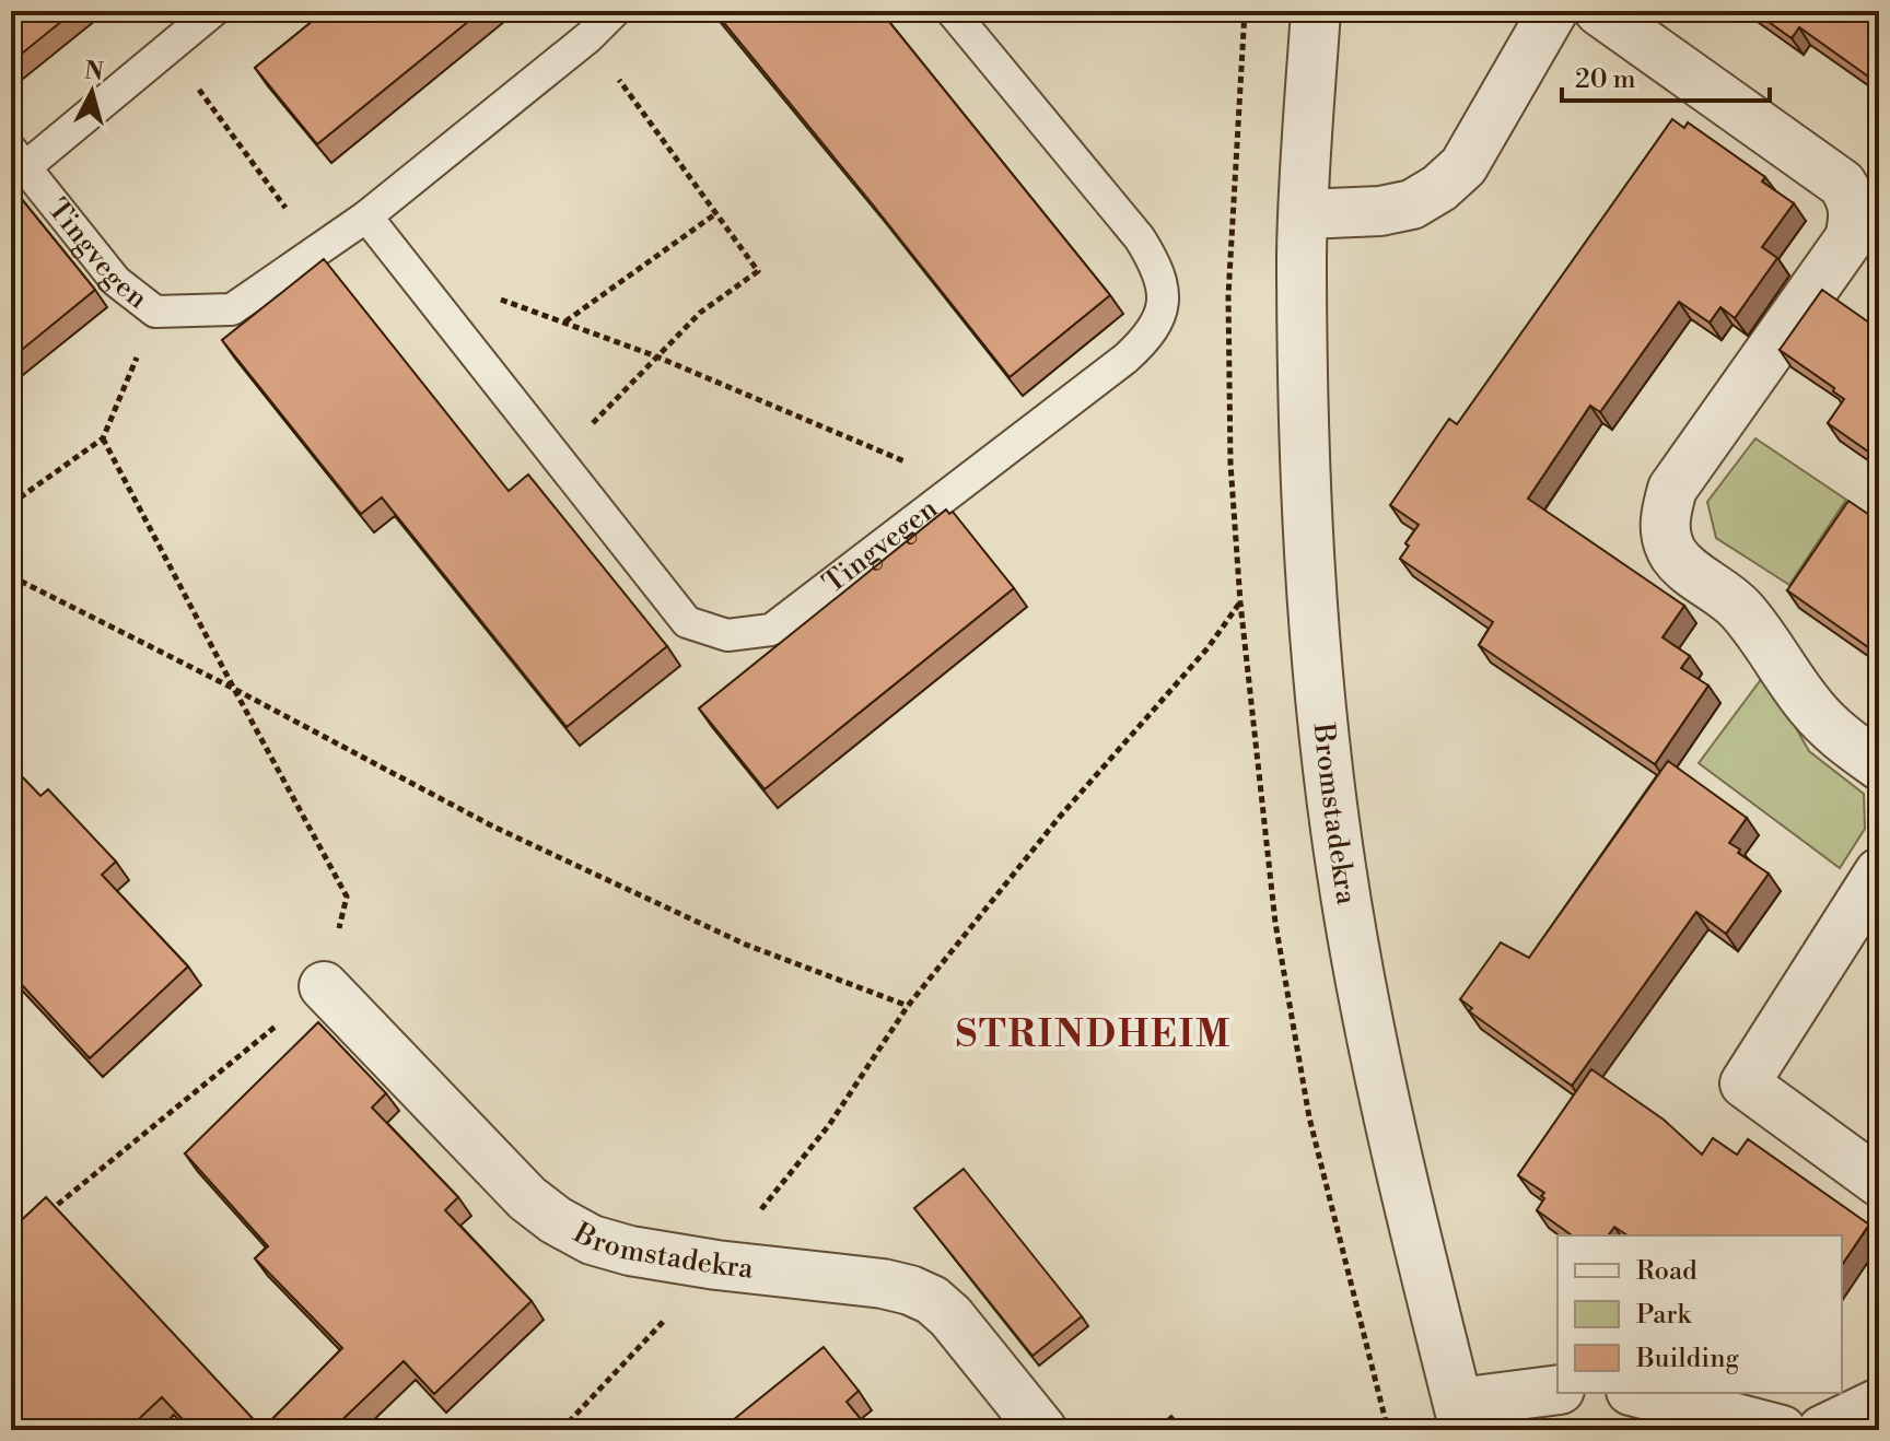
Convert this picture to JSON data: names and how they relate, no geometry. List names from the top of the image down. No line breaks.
{"streets":{"street":["Bromstadekra"],"lane":["Tingvegen"]},"districts":["STRINDHEIM"],"legend":["Road","Park","Building"],"scale_bar":"20 m","north":"top"}
